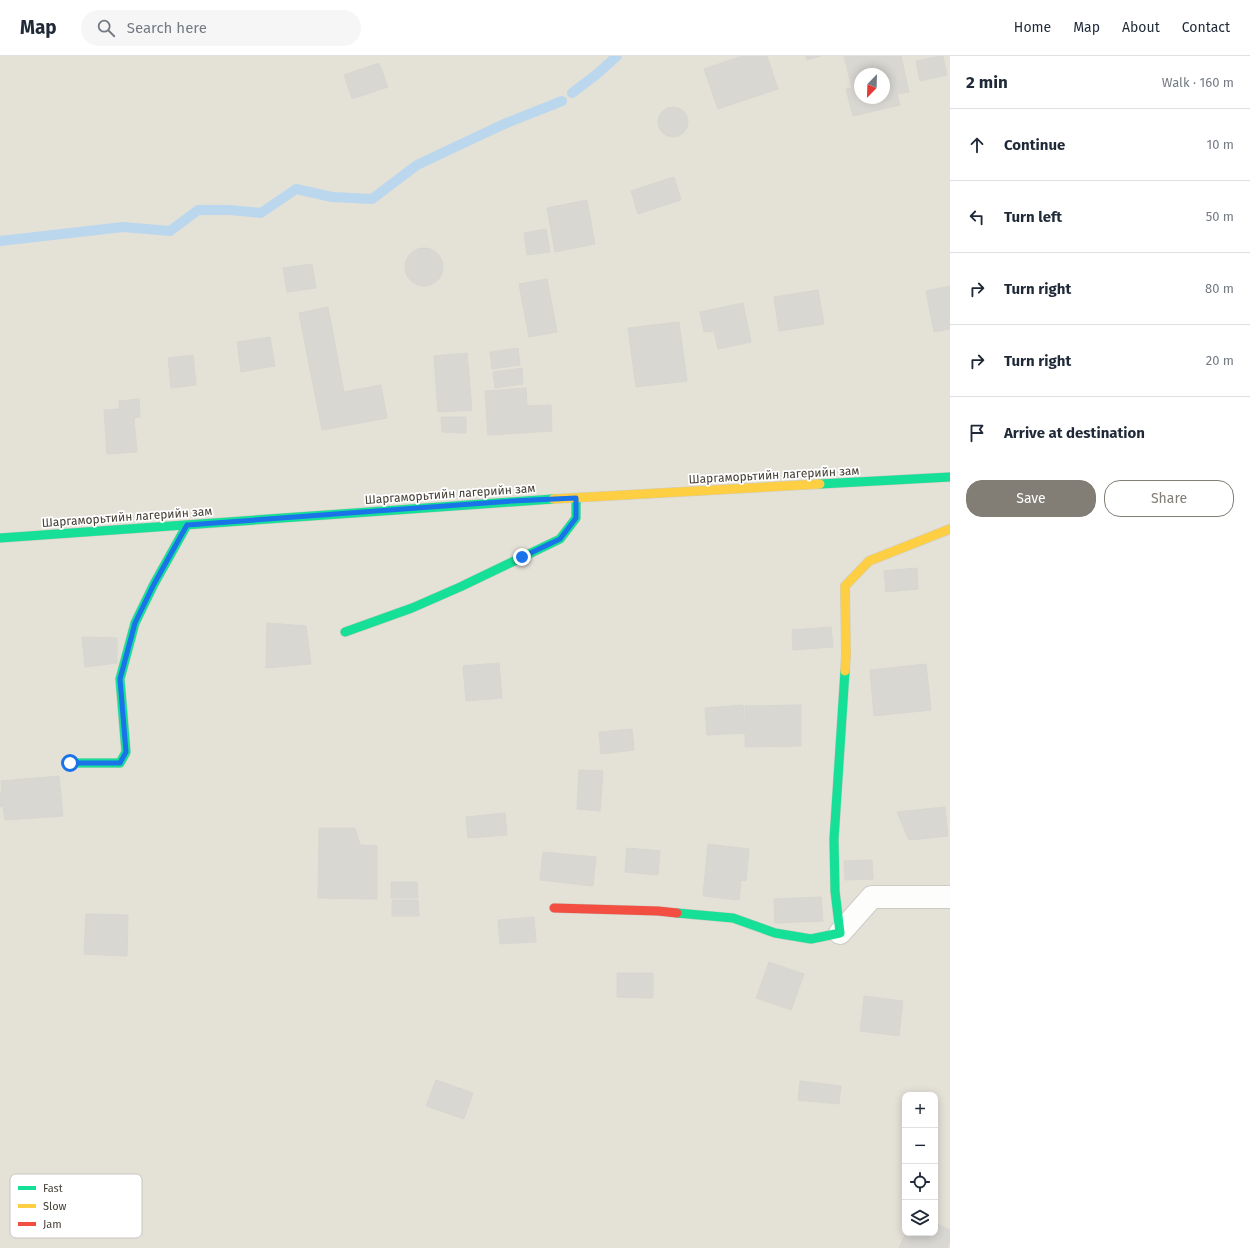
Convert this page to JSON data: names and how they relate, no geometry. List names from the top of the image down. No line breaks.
{"streets":{"street":["Шаргаморьтийн лагерийн зам"]},"legend":["Fast","Slow","Jam"],"north":"bottom left","page":{"header":"Map","search":"Search here","nav":["Home","Map","About","Contact"],"heading":["2 min","Walk · 160 m"],"list":[["Continue","10 m"],["Turn left","50 m"],["Turn right","80 m"],["Turn right","20 m"],"Arrive at destination"],"buttons":["Save","Share"],"map_buttons":["+","−"]}}
